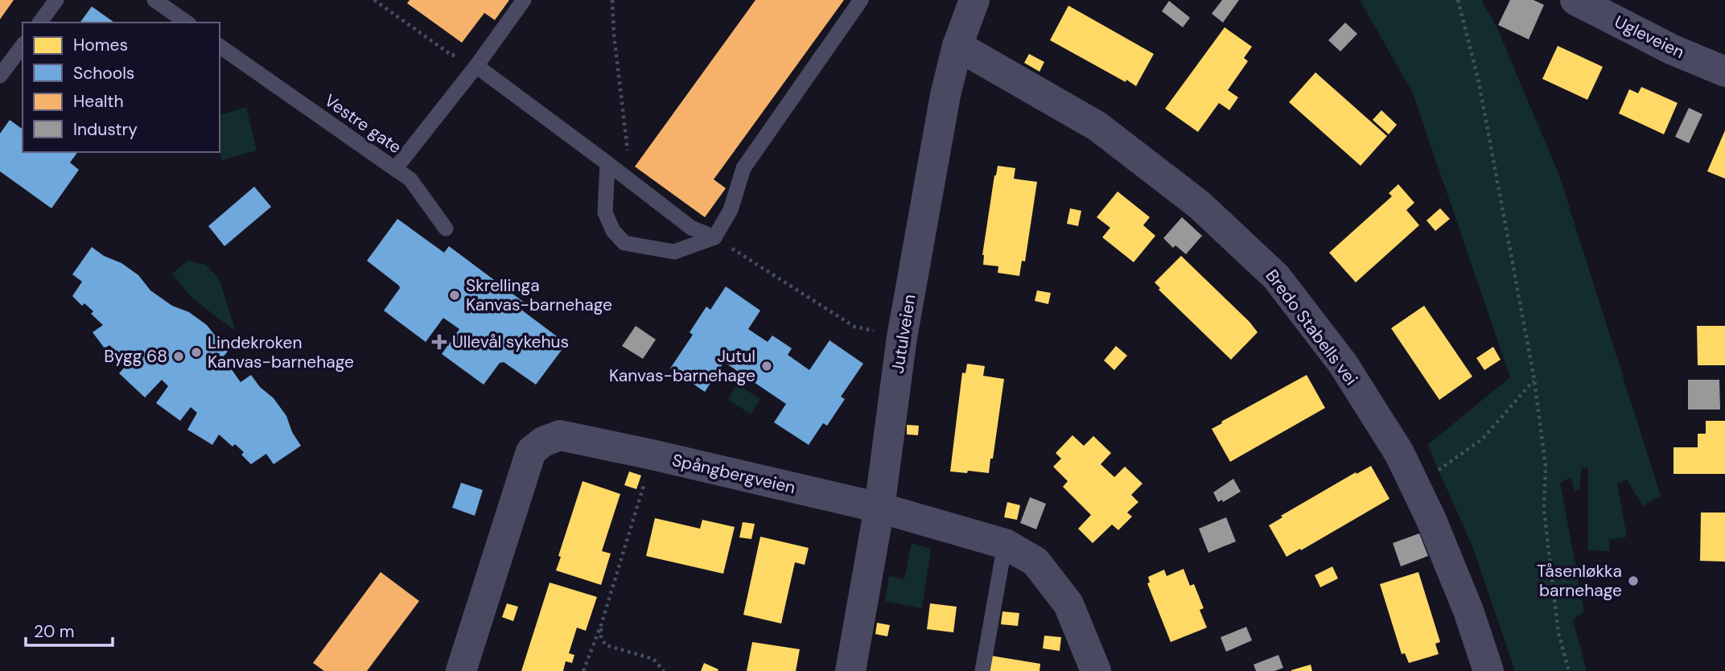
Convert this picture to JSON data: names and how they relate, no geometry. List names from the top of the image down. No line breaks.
{"streets":{"street":["Ugleveien","Bredo Stabells vei","Jutulveien","Spångbergveien"],"lane":["Vestre gate"]},"crossings":[["Bredo Stabells vei","Jutulveien"],["Jutulveien","Spångbergveien"]],"places":{"other":["Skrellinga Kanvas-barnehage","Lindekroken Kanvas-barnehage","Bygg 68","Jutul Kanvas-barnehage","Tåsenløkka barnehage"],"health":["Ullevål sykehus"]},"legend":["Homes","Schools","Health","Industry"],"scale_bar":"20 m"}
